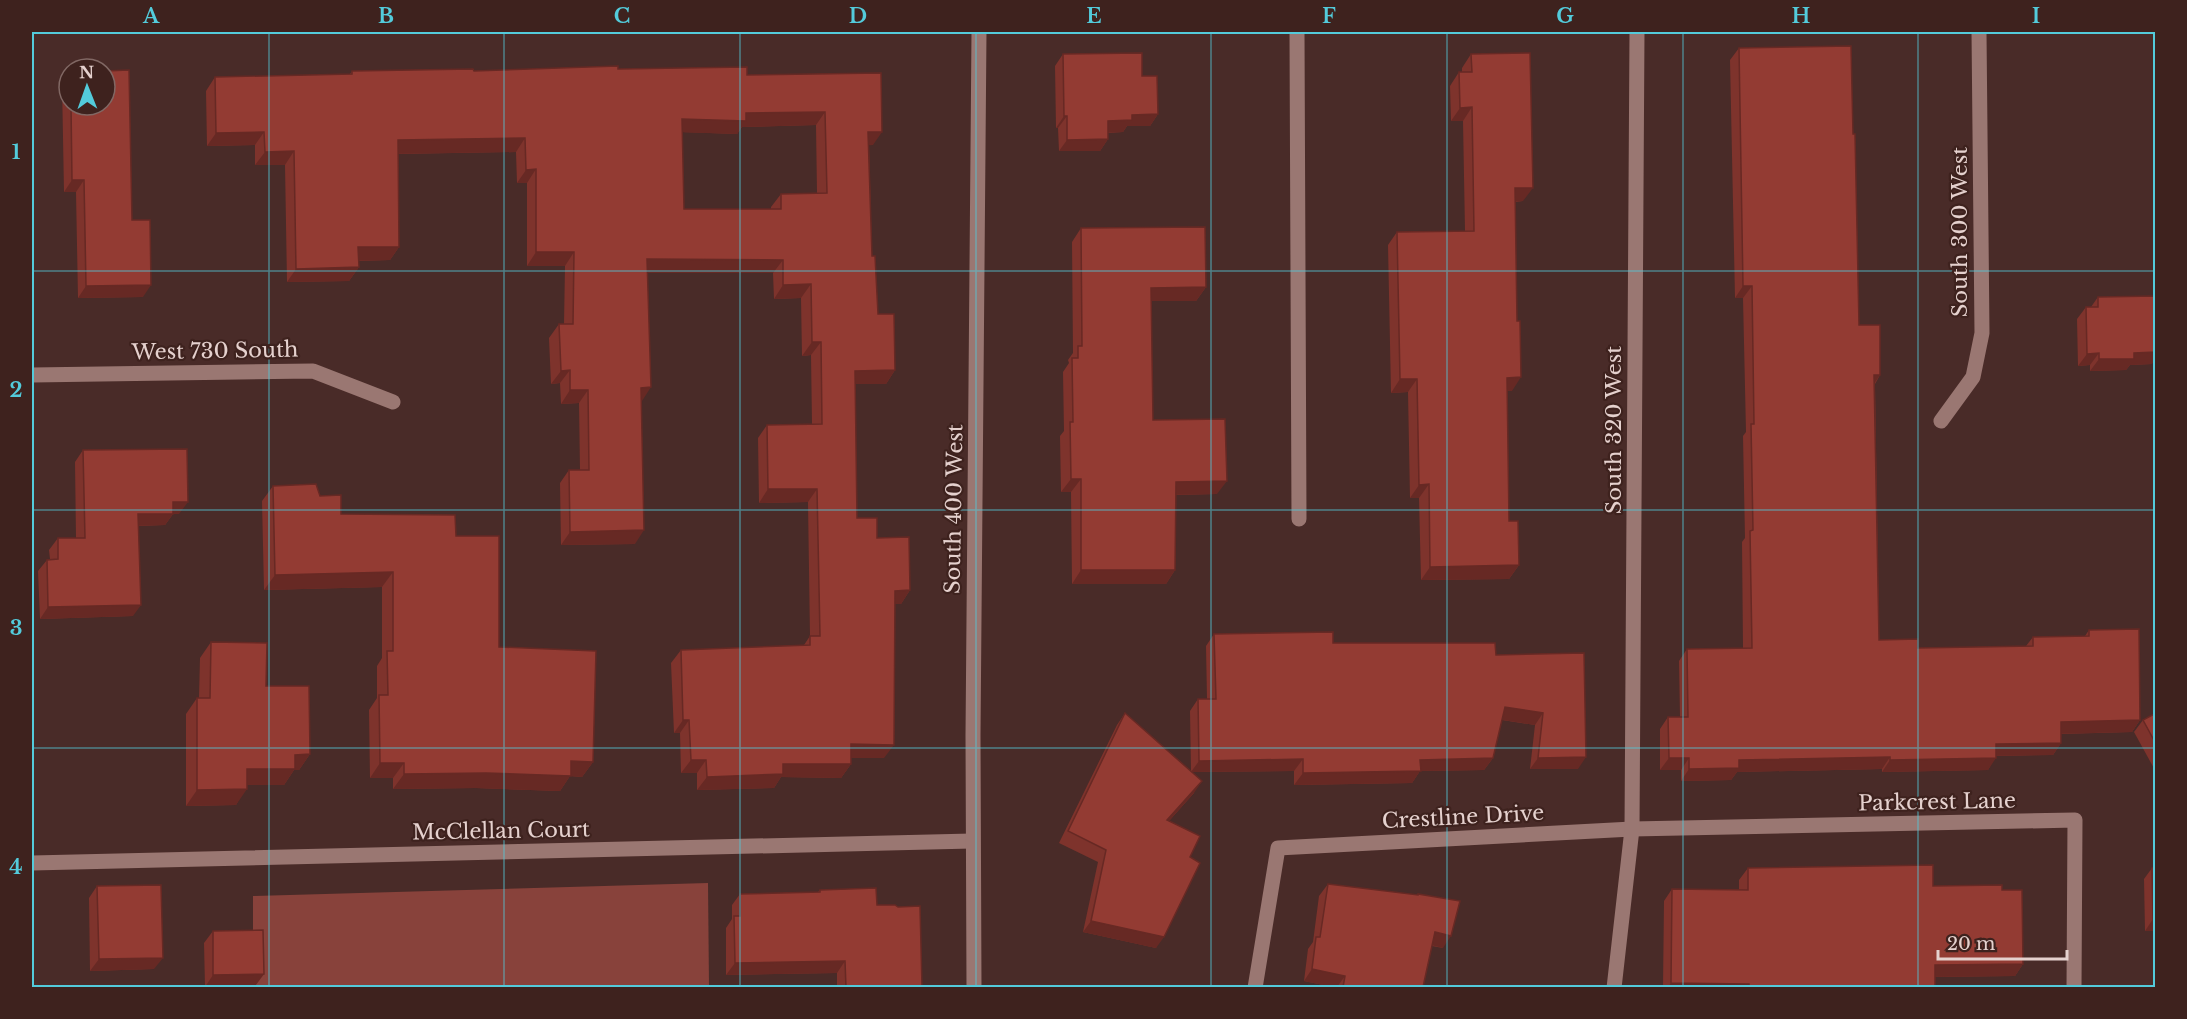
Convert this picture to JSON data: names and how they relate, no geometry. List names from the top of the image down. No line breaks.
{"streets":{"street":["South 300 West","West 730 South","South 320 West","South 400 West","Parkcrest Lane","Crestline Drive","McClellan Court"]},"crossings":[["South 320 West","Parkcrest Lane"],["South 320 West","Crestline Drive"],["South 400 West","McClellan Court"],["Parkcrest Lane","Crestline Drive"]],"scale_bar":"20 m","north":"top","grid":{"columns":["A","B","C","D","E","F","G","H","I"],"rows":["1","2","3","4"]}}
